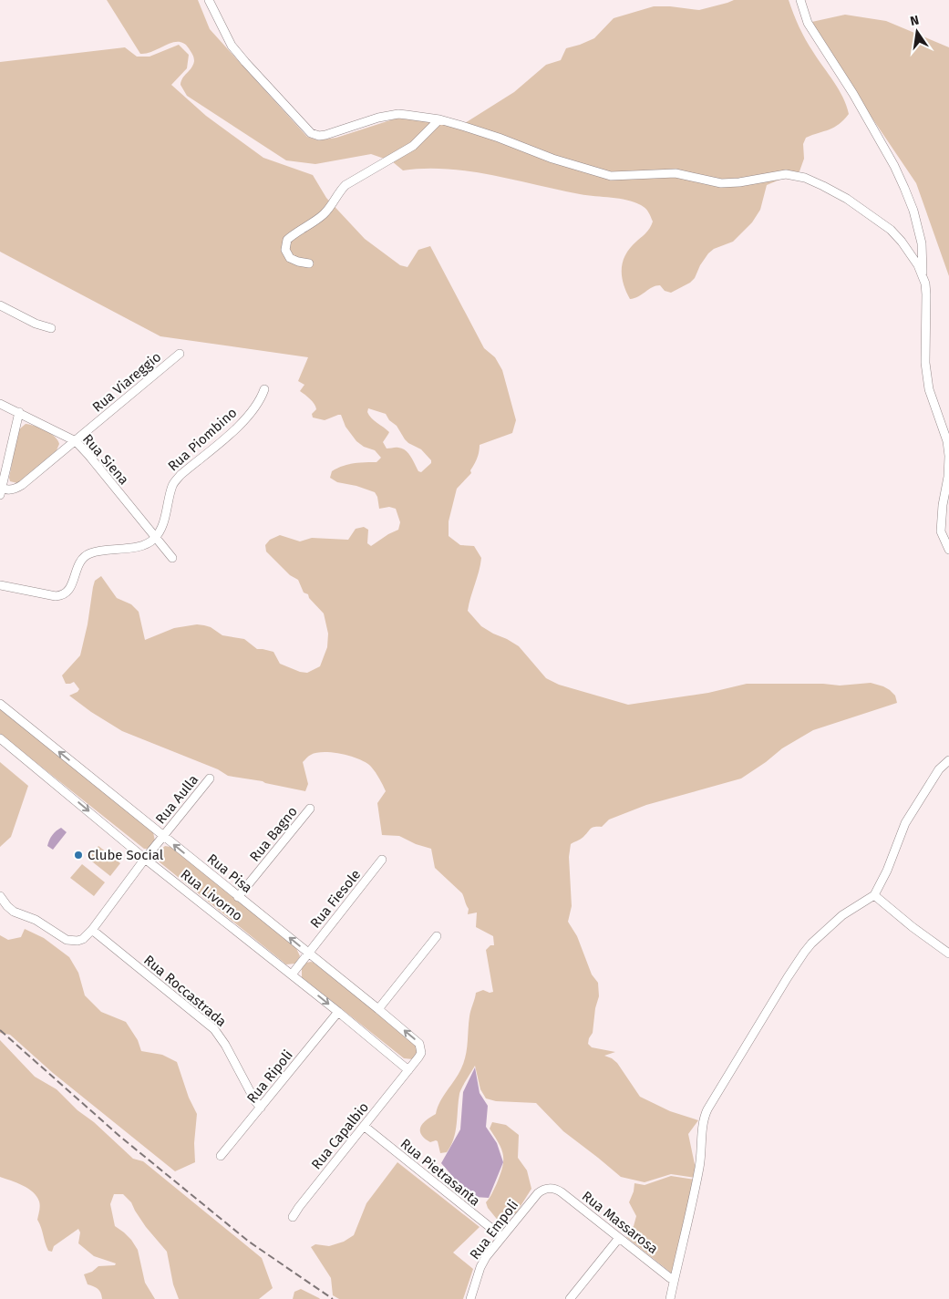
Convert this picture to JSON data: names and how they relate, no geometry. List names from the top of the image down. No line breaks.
{"streets":{"street":["Rua Viareggio","Rua Piombino","Rua Siena","Rua Aulla","Rua Bagno","Rua Pisa","Rua Livorno","Rua Fiesole","Rua Roccastrada","Rua Ripoli","Rua Capalbio","Rua Pietrasanta","Rua Massarosa","Rua Empoli"]},"crossings":[["Rua Viareggio","Rua Siena"],["Rua Piombino","Rua Siena"],["Rua Aulla","Rua Pisa"],["Rua Aulla","Rua Livorno"],["Rua Aulla","Rua Roccastrada"],["Rua Bagno","Rua Pisa"],["Rua Pisa","Rua Livorno"],["Rua Pisa","Rua Fiesole"],["Rua Pisa","Rua Capalbio"],["Rua Livorno","Rua Fiesole"],["Rua Livorno","Rua Ripoli"],["Rua Livorno","Rua Capalbio"],["Rua Roccastrada","Rua Ripoli"],["Rua Capalbio","Rua Pietrasanta"],["Rua Pietrasanta","Rua Empoli"],["Rua Massarosa","Rua Empoli"]],"one_way":["Rua Pisa","Rua Livorno"],"places":["Clube Social"],"north":"top"}
